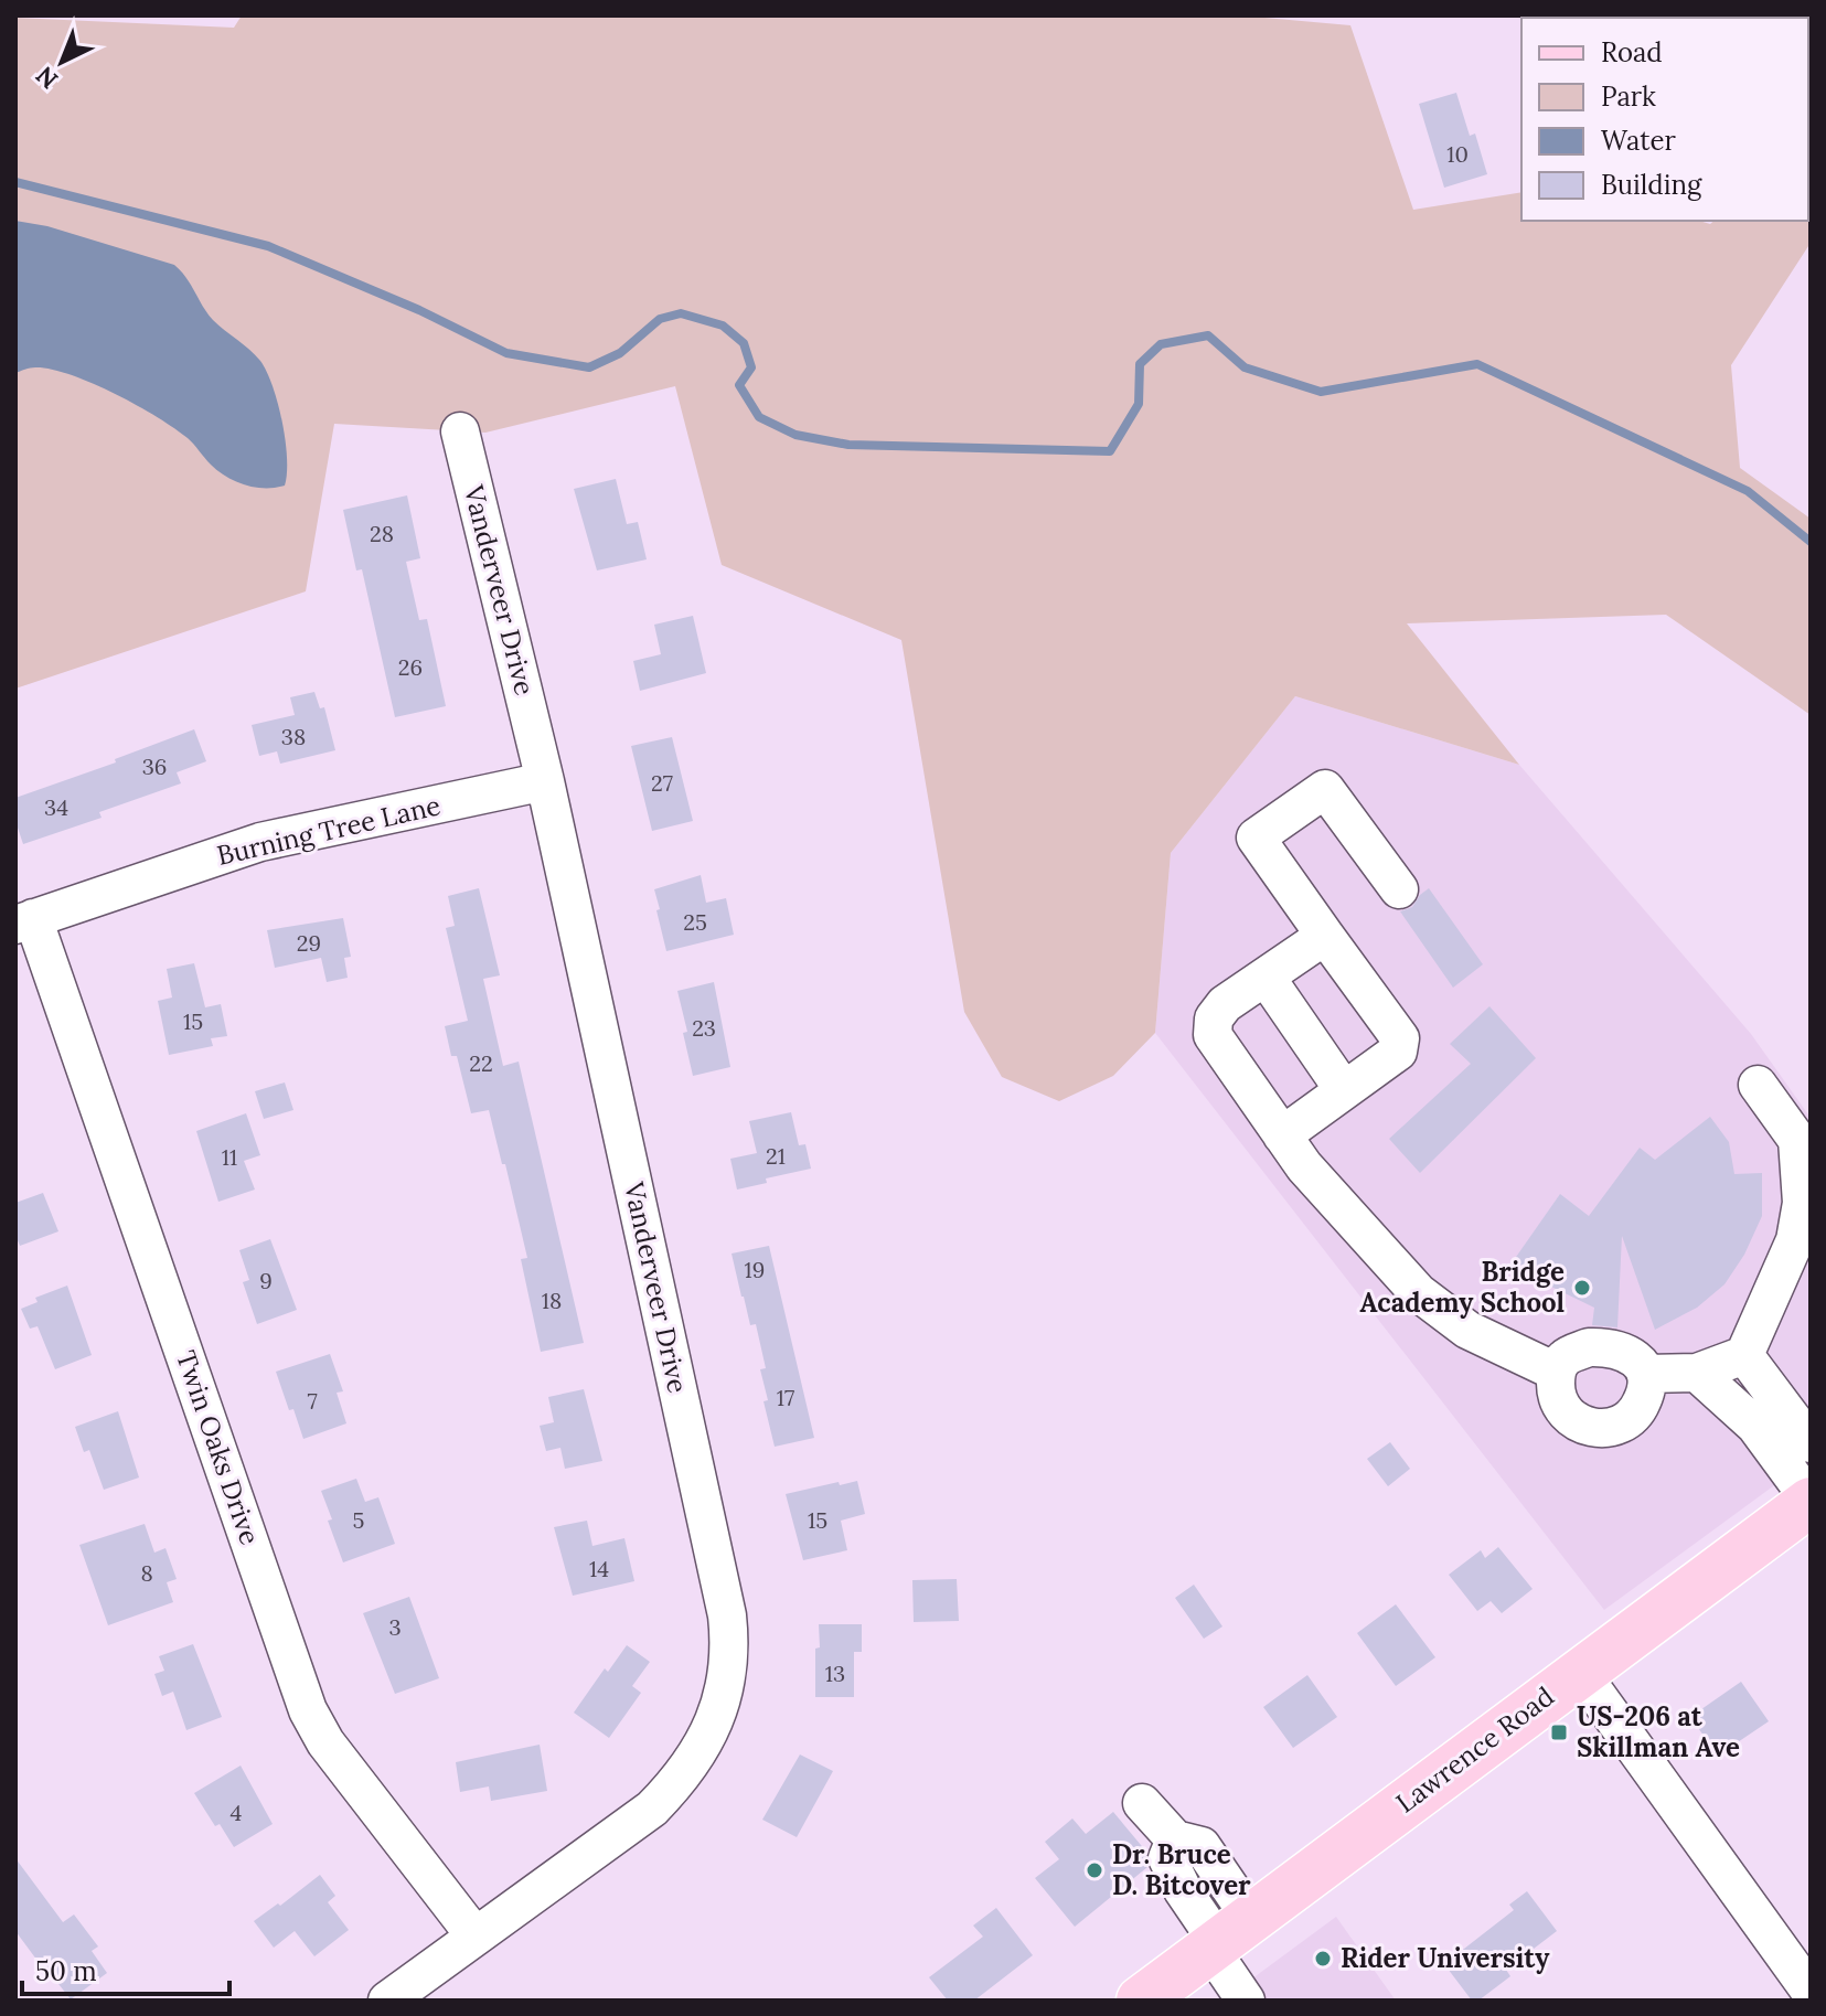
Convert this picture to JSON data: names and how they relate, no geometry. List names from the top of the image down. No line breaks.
{"streets":{"main road":["Lawrence Road"],"street":["Vanderveer Drive","Burning Tree Lane","Twin Oaks Drive"]},"crossings":[["Vanderveer Drive","Burning Tree Lane"],["Vanderveer Drive","Twin Oaks Drive"],["Burning Tree Lane","Twin Oaks Drive"]],"places":{"other":["Bridge Academy School","Dr. Bruce D. Bitcover","Rider University"],"transit":["US-206 at Skillman Ave"]},"house_numbers":["10","28","26","38","36","27","34","25","29","15","23","22","21","11","19","9","18","17","7","5","15","14","8","3","13","4"],"legend":["Road","Park","Water","Building"],"scale_bar":"50 m","north":"bottom left"}
